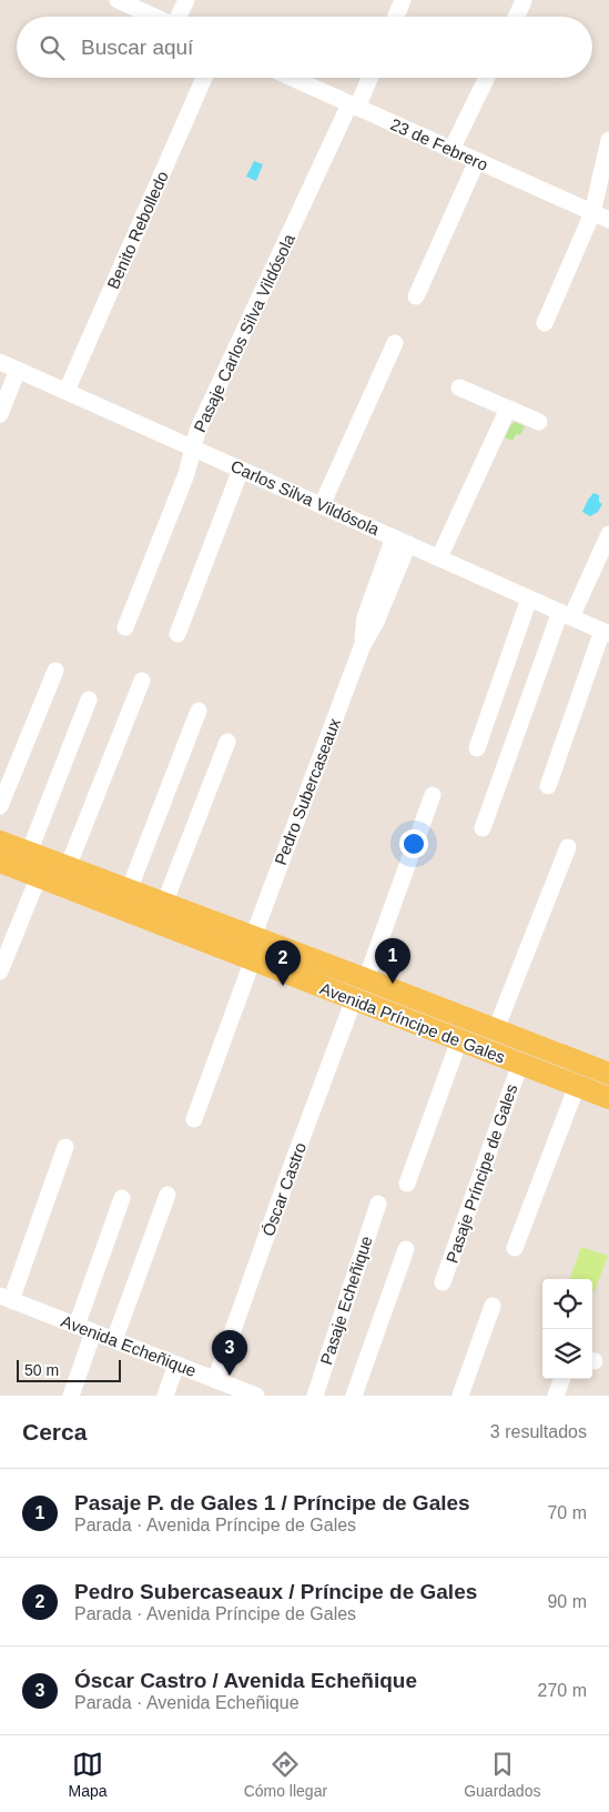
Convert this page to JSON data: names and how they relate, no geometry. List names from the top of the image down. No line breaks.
{"streets":{"main road":["Avenida Príncipe de Gales"],"street":["23 de Febrero","Benito Rebolledo","Pasaje Carlos Silva Vildósola","Carlos Silva Vildósola","Pedro Subercaseaux","Pasaje Príncipe de Gales","Óscar Castro","Pasaje Echeñique","Avenida Echeñique"]},"crossings":[["23 de Febrero","Pasaje Carlos Silva Vildósola"],["Benito Rebolledo","Carlos Silva Vildósola"],["Pasaje Carlos Silva Vildósola","Carlos Silva Vildósola"],["Carlos Silva Vildósola","Pedro Subercaseaux"],["Pedro Subercaseaux","Avenida Príncipe de Gales"],["Avenida Príncipe de Gales","Pasaje Príncipe de Gales"],["Avenida Príncipe de Gales","Óscar Castro"],["Óscar Castro","Avenida Echeñique"]],"scale_bar":"50 m","page":{"search":"Buscar aquí","pins":["1","2","3"],"scale":"50 m","heading":["Cerca","3 resultados"],"list":[{"mark":"1","name":"Pasaje P. de Gales 1 / Príncipe de Gales","note":"Parada · Avenida Príncipe de Gales","value":"70 m"},{"mark":"2","name":"Pedro Subercaseaux / Príncipe de Gales","note":"Parada · Avenida Príncipe de Gales","value":"90 m"},{"mark":"3","name":"Óscar Castro / Avenida Echeñique","note":"Parada · Avenida Echeñique","value":"270 m"}],"nav":["Mapa","Cómo llegar","Guardados"]}}
